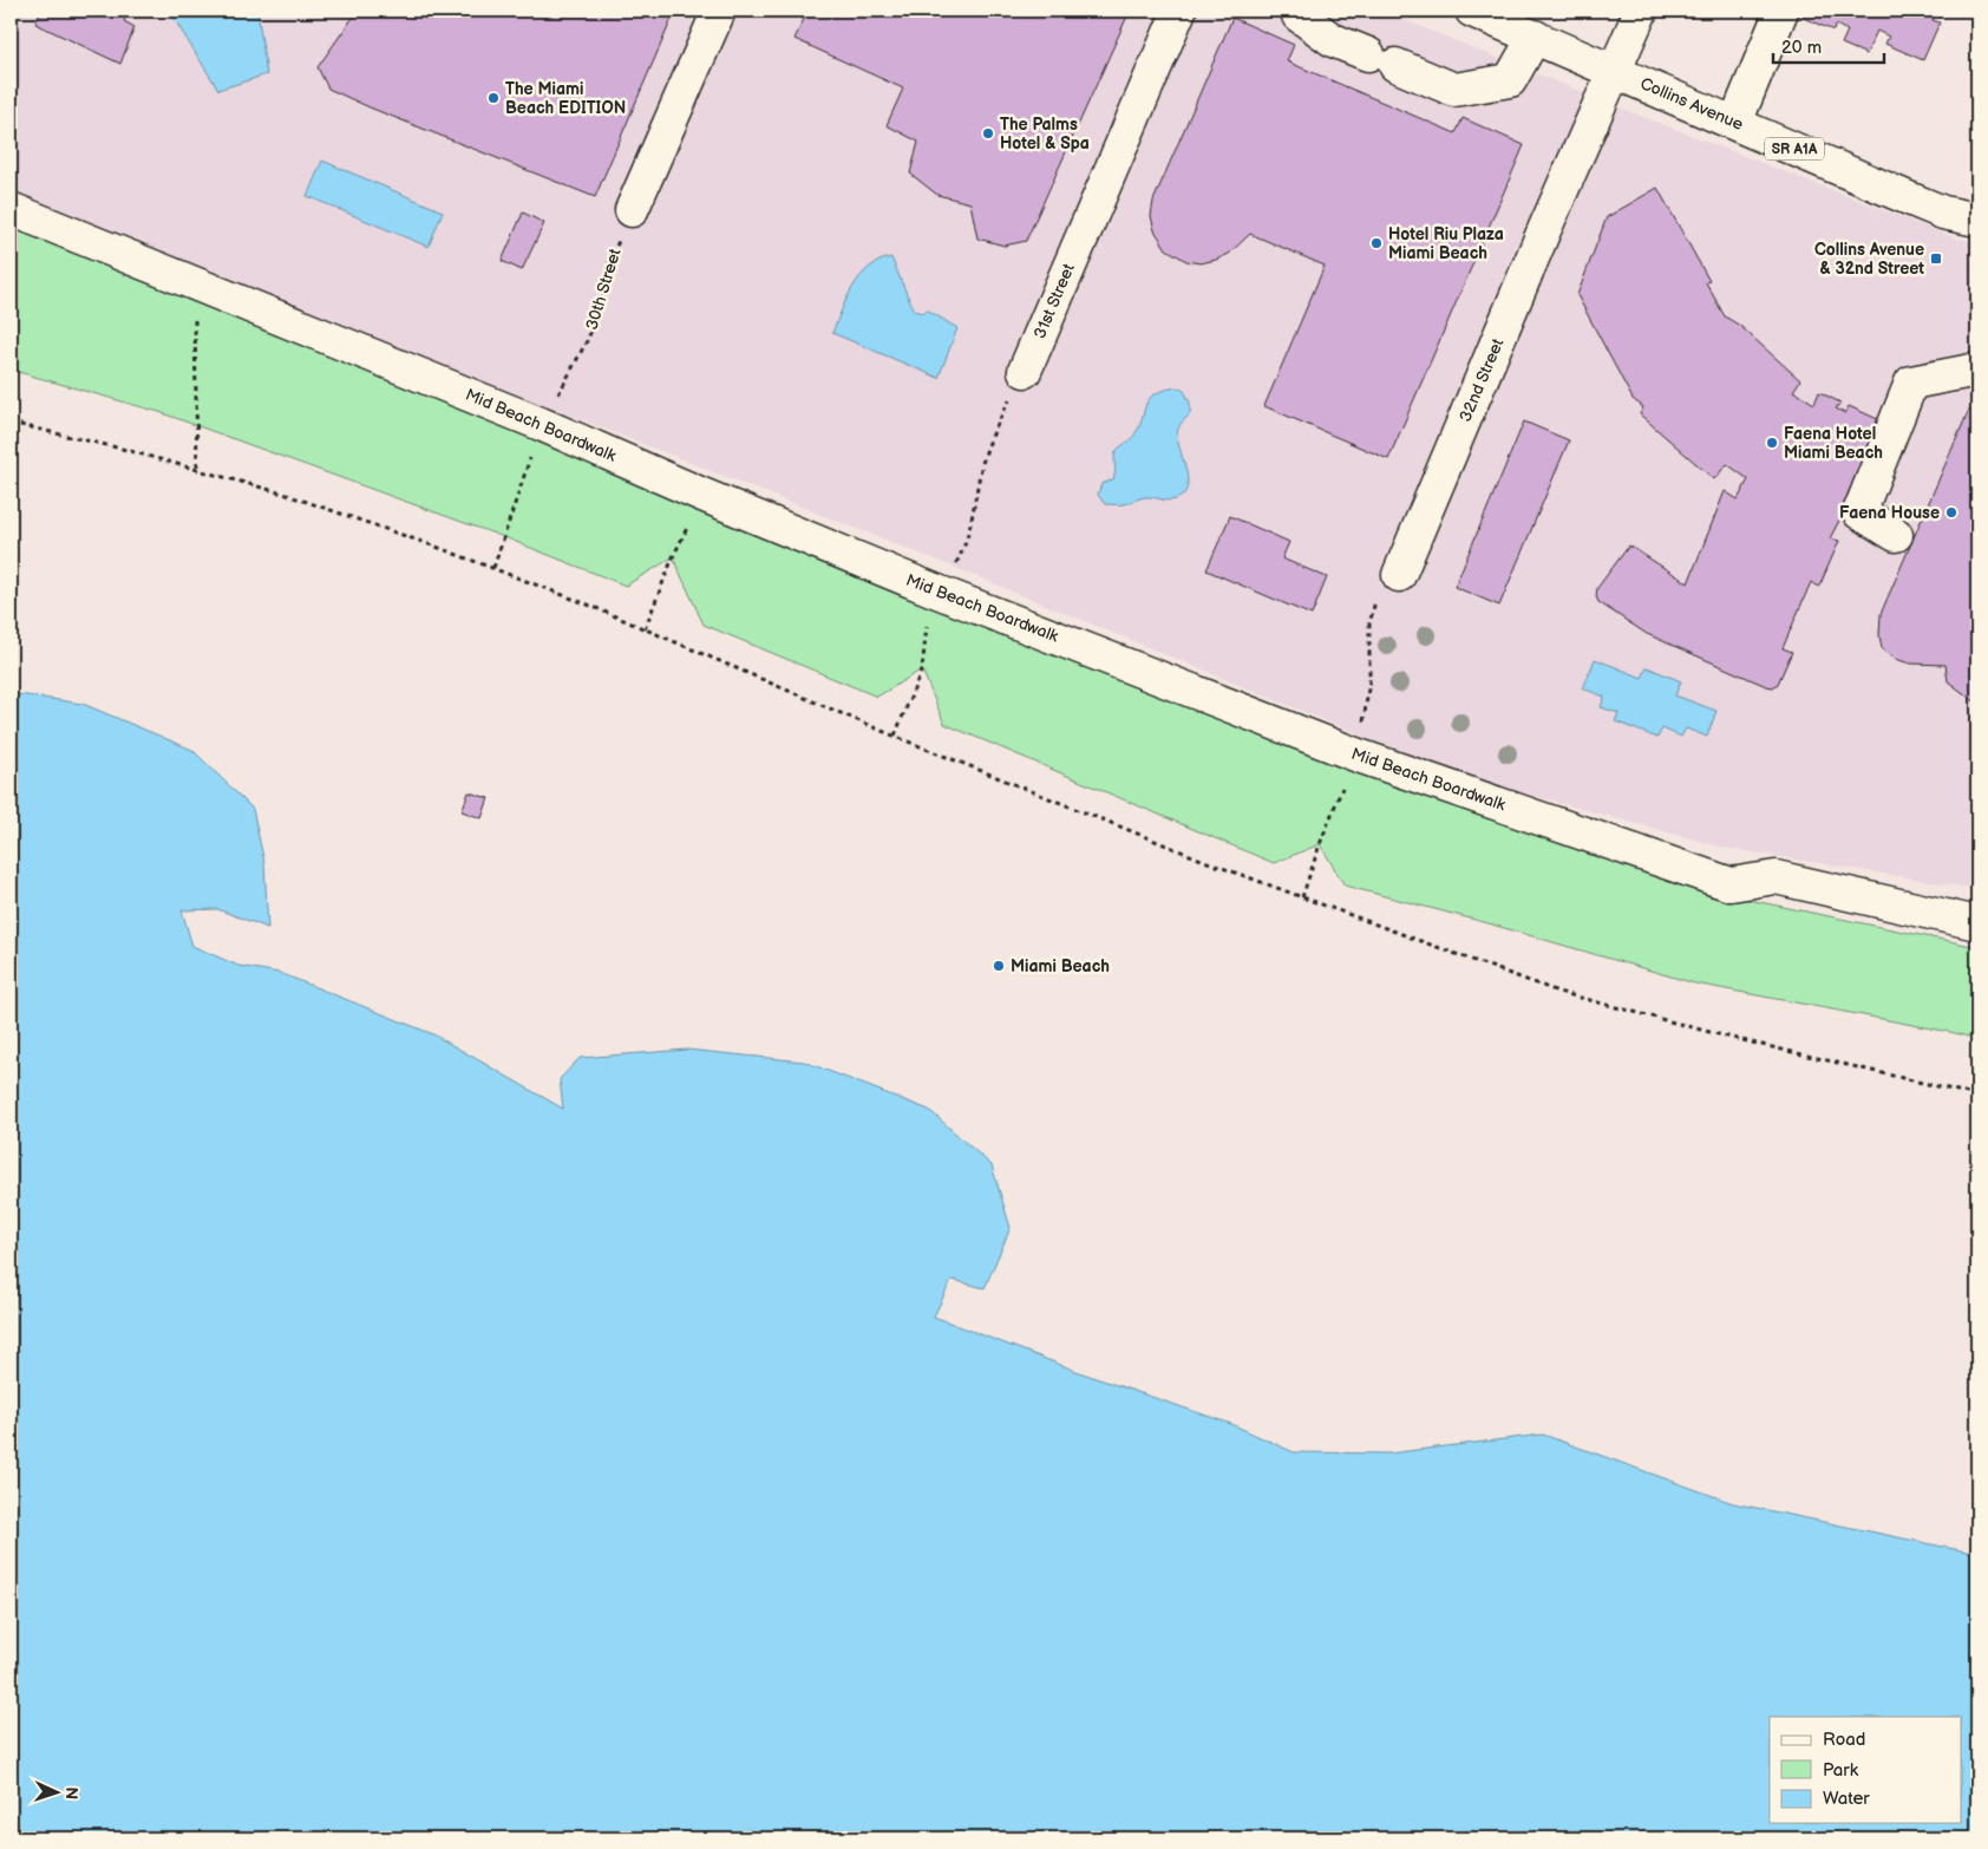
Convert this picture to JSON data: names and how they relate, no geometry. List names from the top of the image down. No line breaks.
{"streets":{"street":["Collins Avenue","SR A1A","31st Street","32nd Street","Mid Beach Boardwalk"],"path":["30th Street"]},"crossings":[["Collins Avenue","32nd Street"],["30th Street","Mid Beach Boardwalk"]],"places":{"other":["The Miami Beach EDITION","The Palms Hotel & Spa","Hotel Riu Plaza Miami Beach","Faena Hotel Miami Beach","Faena House","Miami Beach"],"transit":["Collins Avenue & 32nd Street"]},"legend":["Road","Park","Water"],"scale_bar":"20 m","north":"right"}
